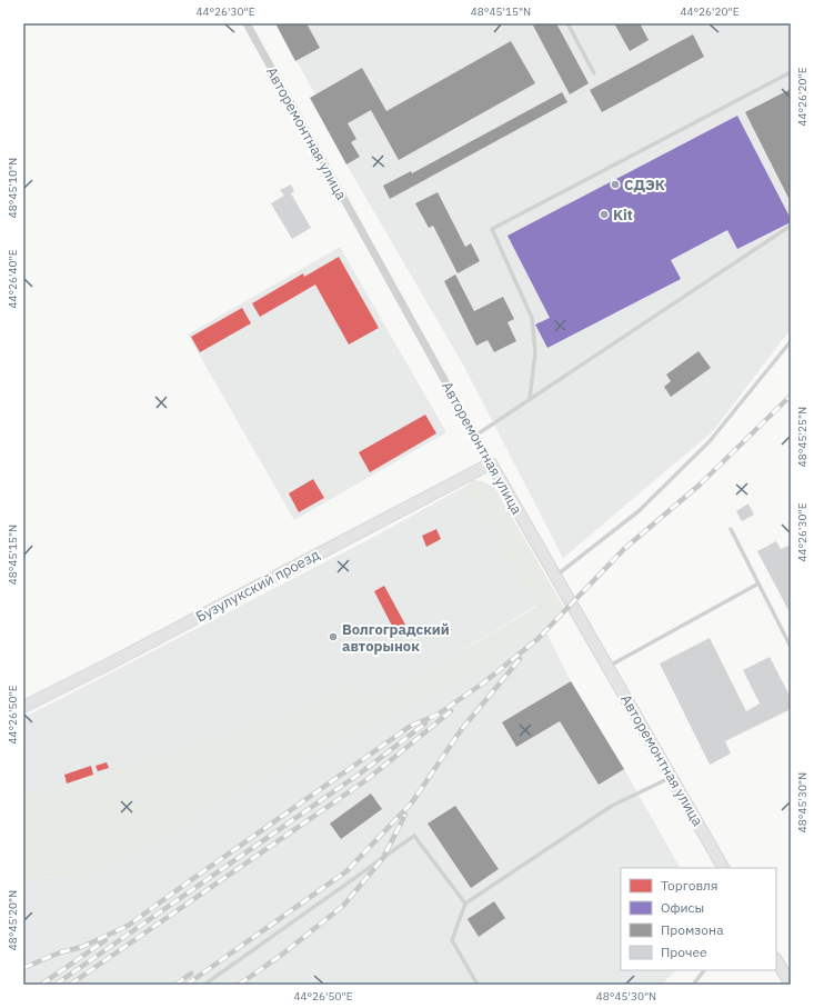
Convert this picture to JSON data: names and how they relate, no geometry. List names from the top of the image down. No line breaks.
{"streets":{"main road":["Авторемонтная улица","Бузулукский проезд"]},"crossings":[["Авторемонтная улица","Бузулукский проезд"]],"places":["СДЭК","Kit","Волгоградский авторынок"],"legend":["Торговля","Офисы","Промзона","Прочее"],"coordinates":["44°26'30\"E","48°45'15\"N","44°26'20\"E","48°45'10\"N","44°26'40\"E","48°45'25\"N","44°26'50\"E","48°45'30\"N","48°45'20\"N"]}
